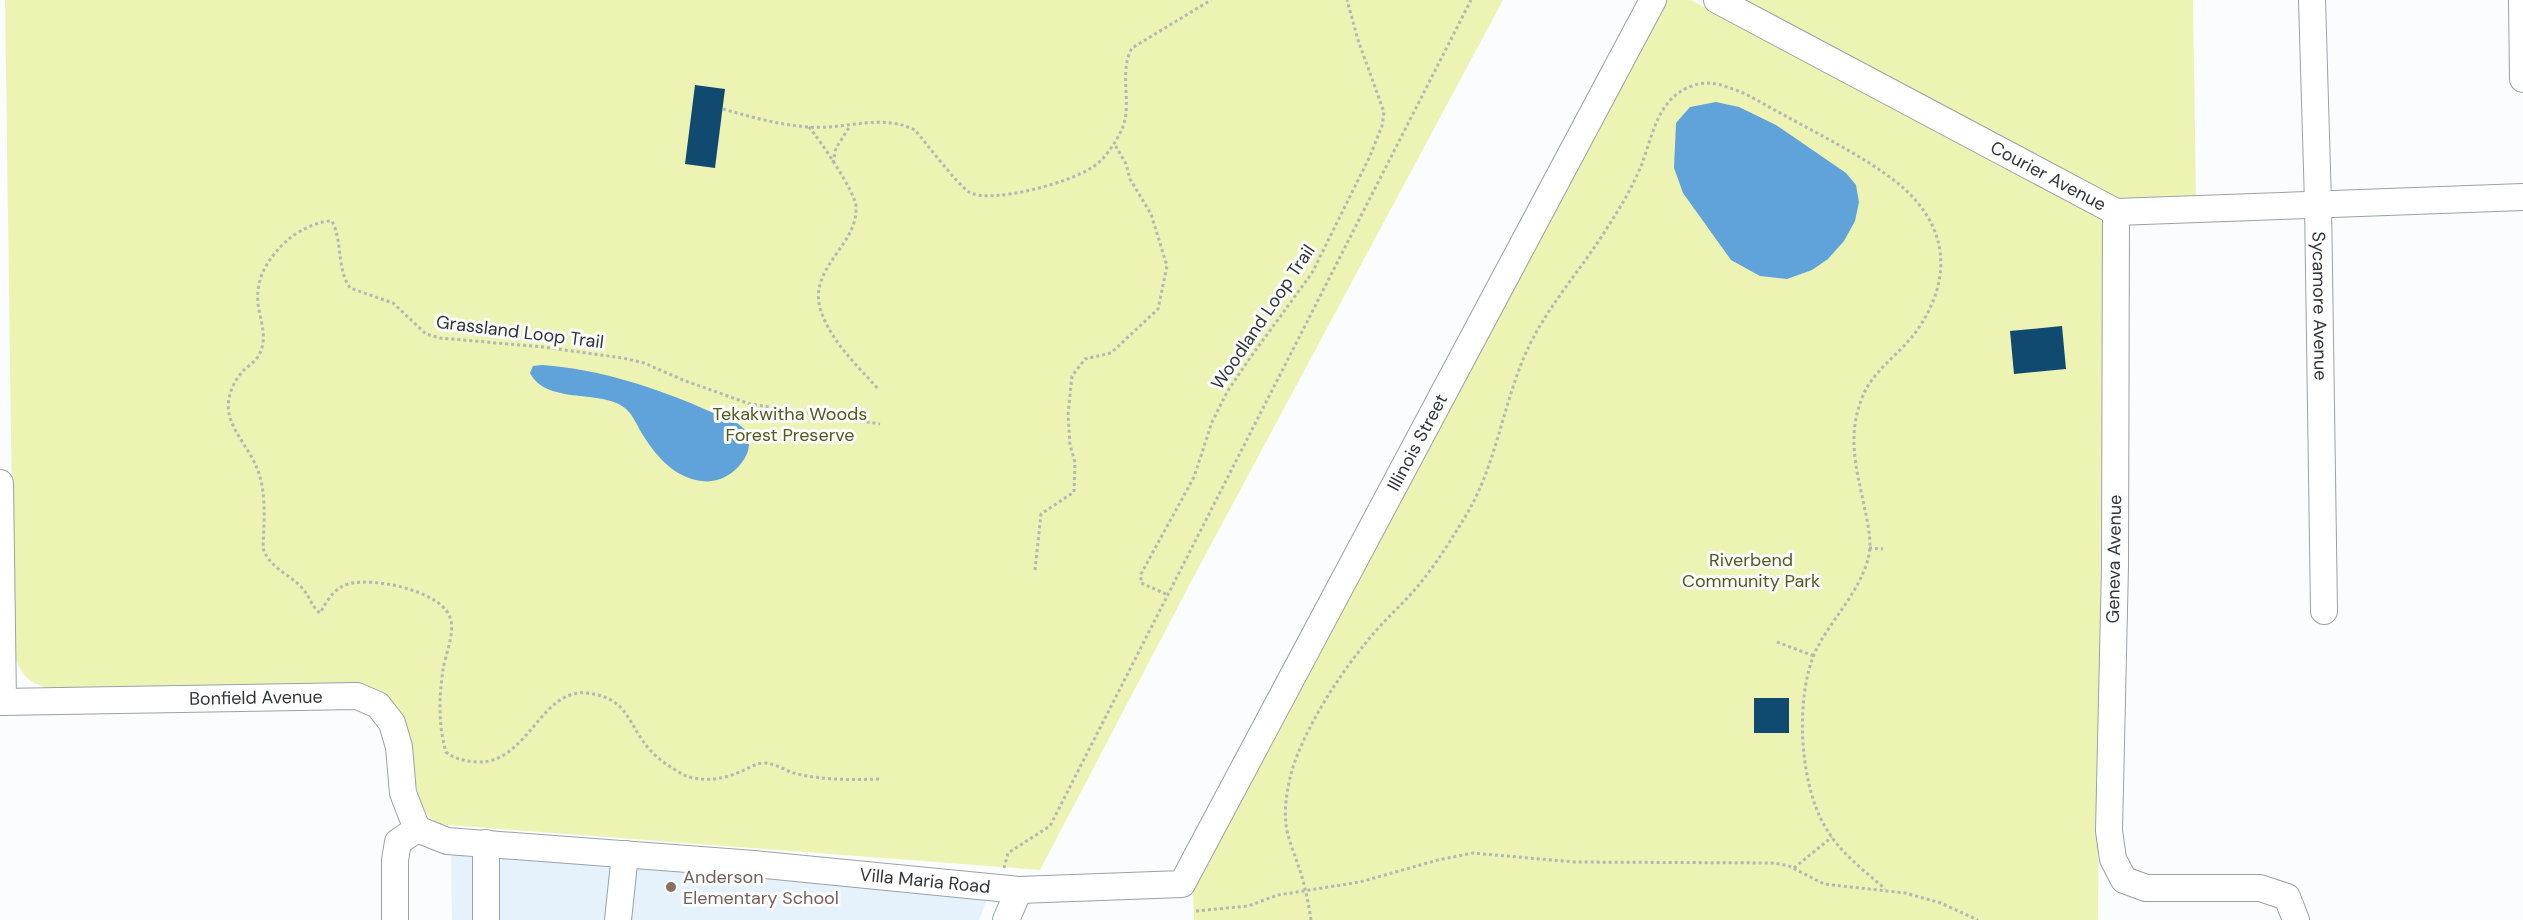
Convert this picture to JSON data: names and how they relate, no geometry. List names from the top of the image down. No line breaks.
{"streets":{"street":["Courier Avenue","Sycamore Avenue","Illinois Street","Geneva Avenue","Bonfield Avenue","Villa Maria Road"],"path":["Woodland Loop Trail","Grassland Loop Trail"]},"crossings":[["Courier Avenue","Sycamore Avenue"],["Courier Avenue","Geneva Avenue"],["Illinois Street","Villa Maria Road"],["Bonfield Avenue","Villa Maria Road"]],"parks":["Tekakwitha Woods Forest Preserve","Riverbend Community Park"],"places":["Anderson Elementary School"]}
